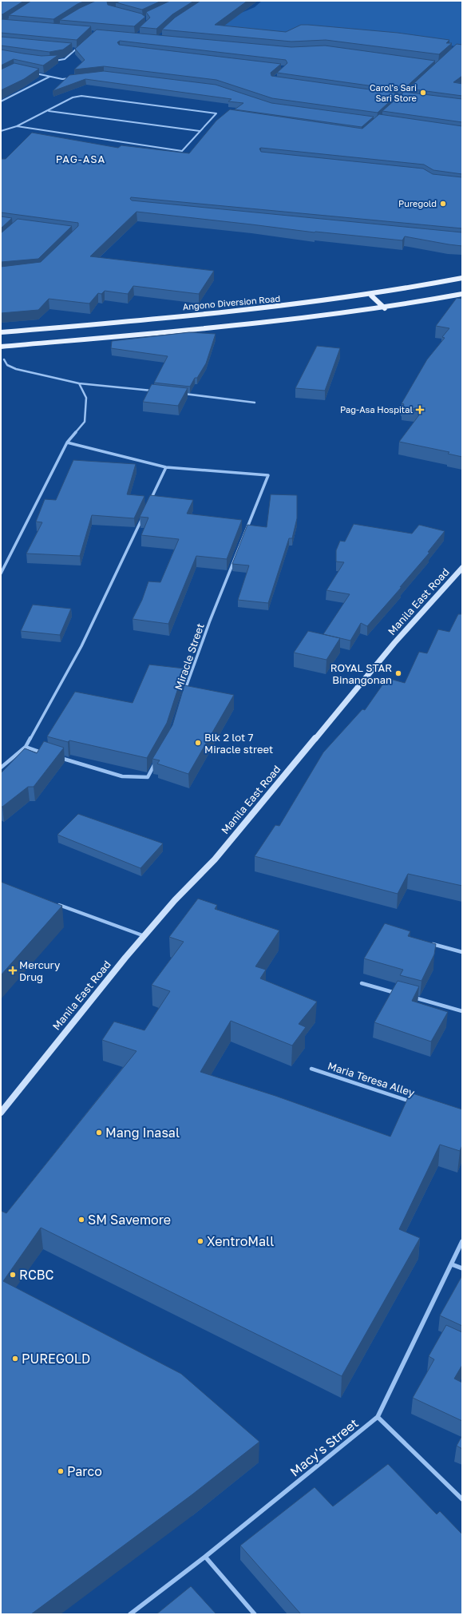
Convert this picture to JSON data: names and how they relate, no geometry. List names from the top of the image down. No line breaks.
{"streets":{"main road":["Angono Diversion Road","Manila East Road"],"street":["Miracle Street","Maria Teresa Alley","Macy's Street"]},"districts":["PAG-ASA"],"places":{"other":["Carol's Sari Sari Store","Puregold","ROYAL STAR Binangonan","Blk 2 lot 7 Miracle street","Mang Inasal","SM Savemore","XentroMall","RCBC","PUREGOLD","Parco"],"health":["Pag-Asa Hospital","Mercury Drug"]}}
